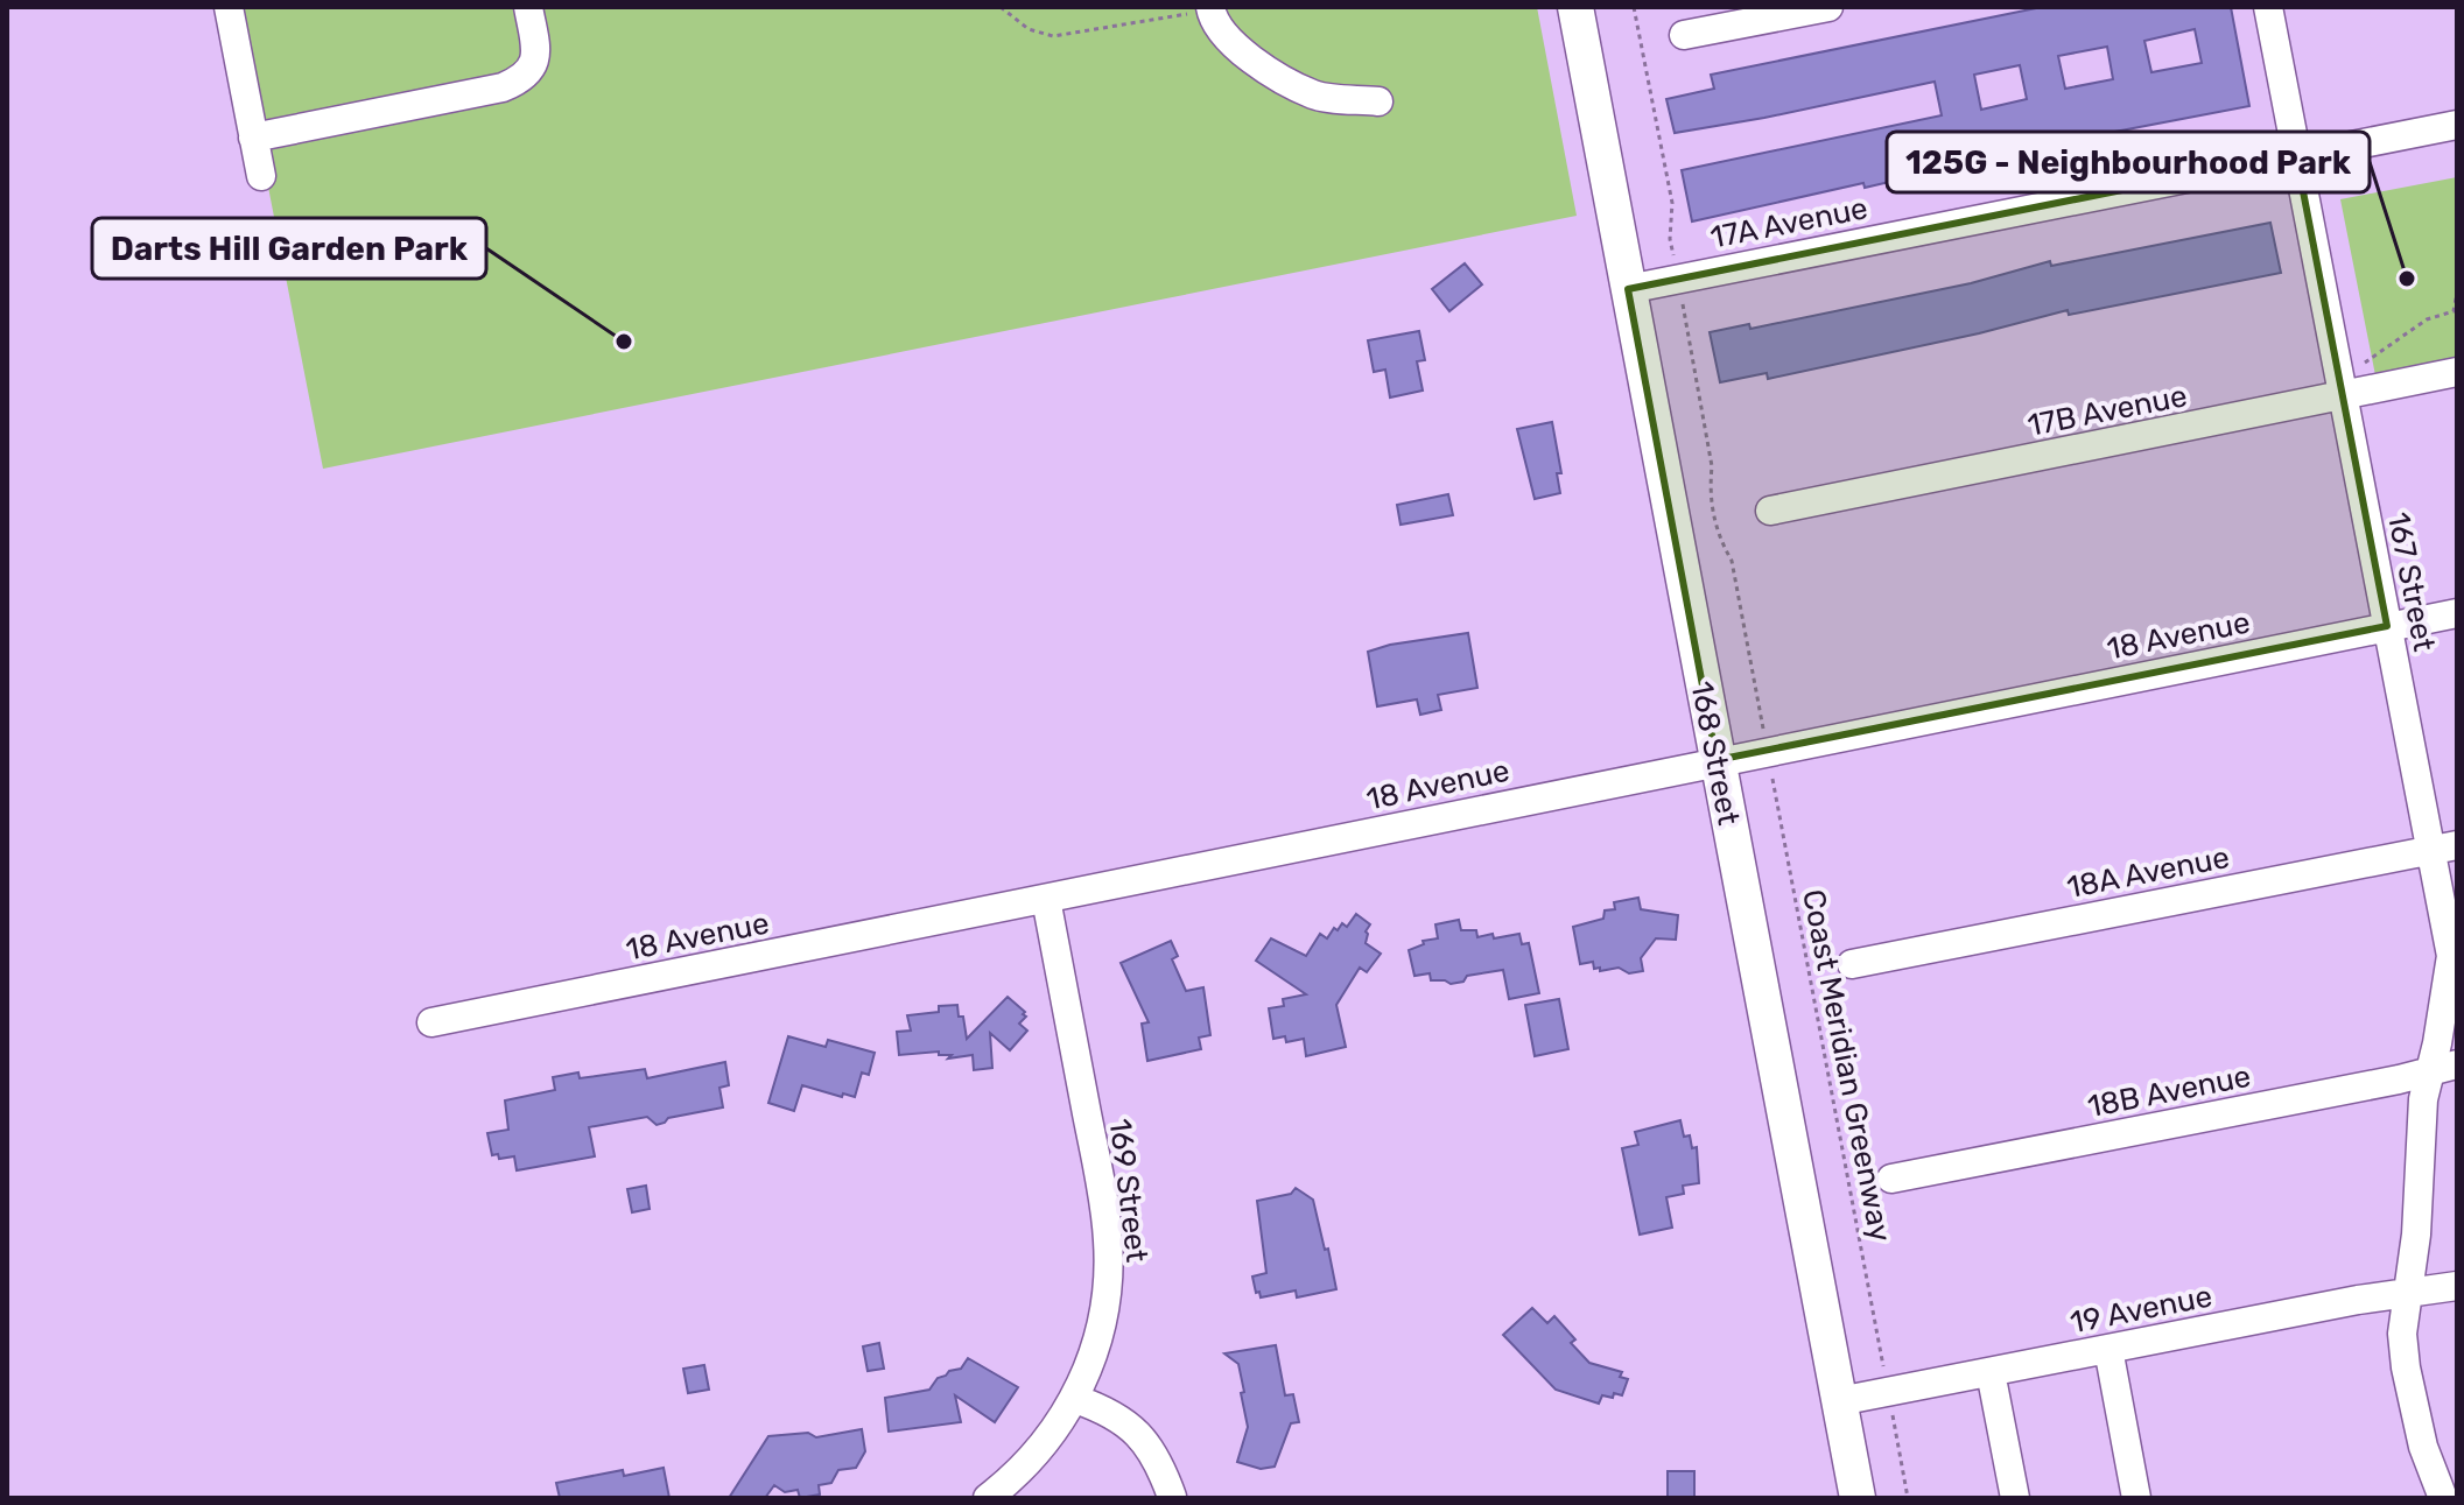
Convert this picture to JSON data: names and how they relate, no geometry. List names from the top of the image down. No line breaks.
{"streets":{"main road":["168 Street"],"street":["17A Avenue","17B Avenue","167 Street","18 Avenue","18A Avenue","18B Avenue","169 Street","19 Avenue"],"path":["Coast Meridian Greenway"]},"crossings":[["17A Avenue","167 Street"],["17A Avenue","168 Street"],["17B Avenue","167 Street"],["167 Street","18 Avenue"],["167 Street","18A Avenue"],["167 Street","18B Avenue"],["167 Street","19 Avenue"],["18 Avenue","168 Street"],["18 Avenue","169 Street"],["168 Street","19 Avenue"]],"places":["125G - Neighbourhood Park","Darts Hill Garden Park"]}
